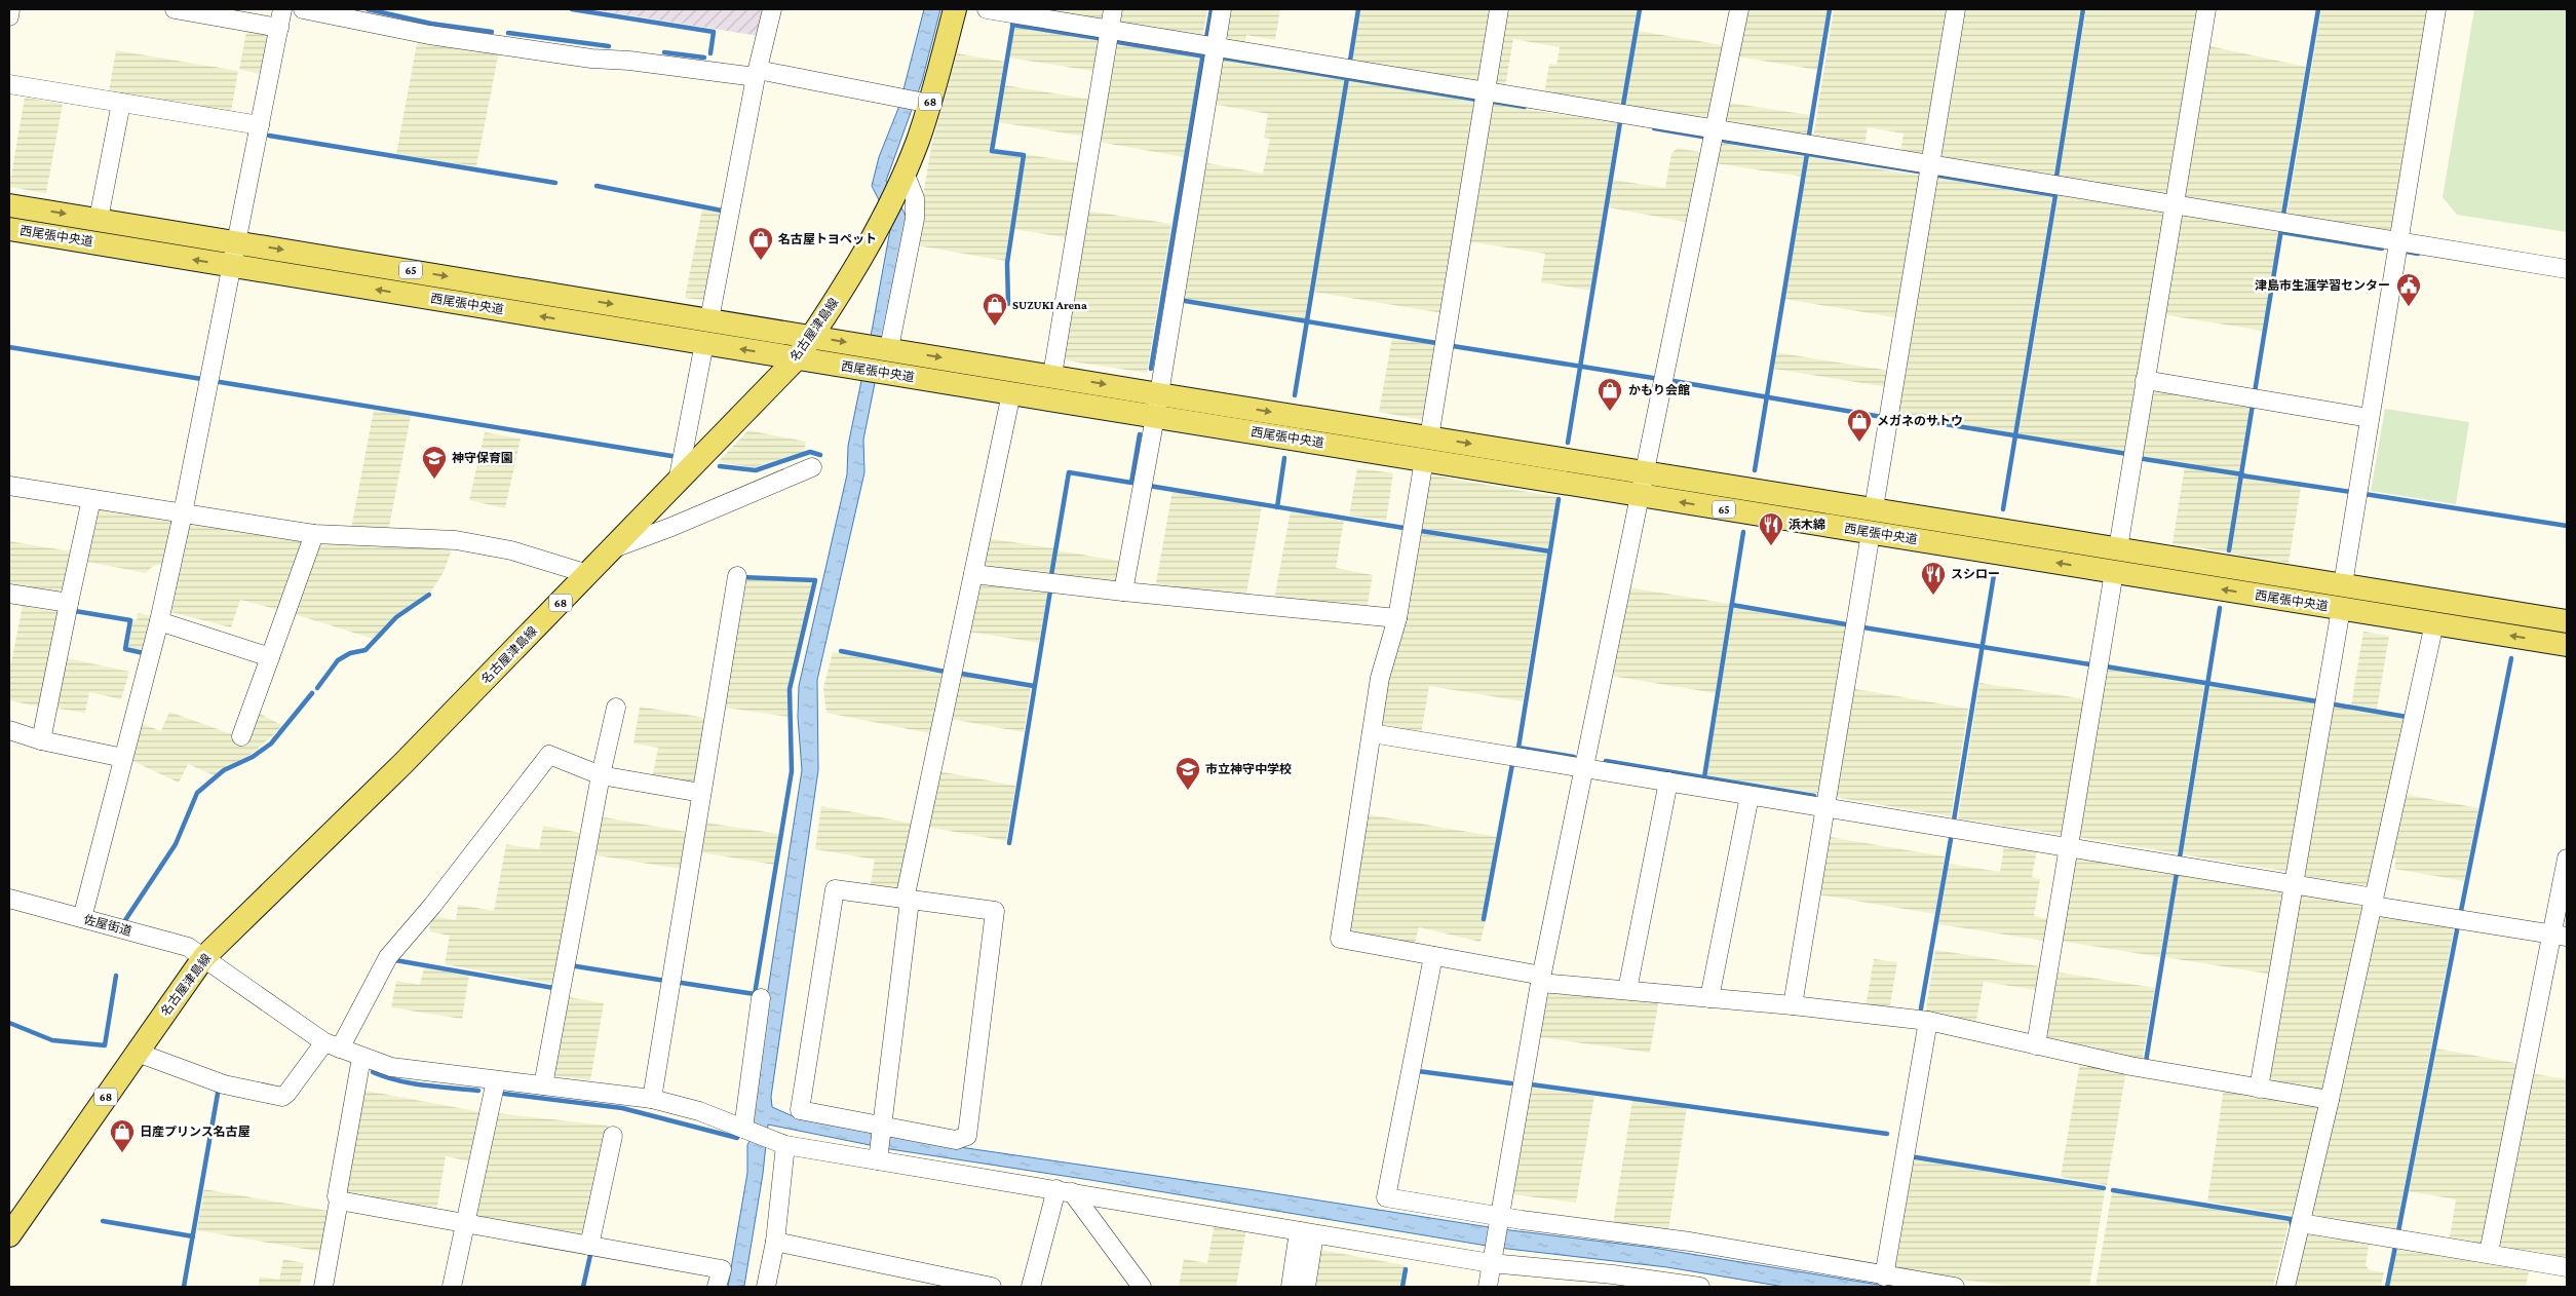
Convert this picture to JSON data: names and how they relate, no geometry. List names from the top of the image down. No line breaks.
{"streets":{"main road":["68","西尾張中央道","65","名古屋津島線"],"street":["佐屋街道"]},"crossings":[["西尾張中央道","名古屋津島線"],["名古屋津島線","佐屋街道"]],"places":{"shop":["名古屋トヨペット","SUZUKI Arena","かもり会館","メガネのサトウ","日産プリンス名古屋"],"public building":["津島市生涯学習センター"],"school or university":["神守保育園","市立神守中学校"],"restaurant":["浜木綿","スシロー"]}}
